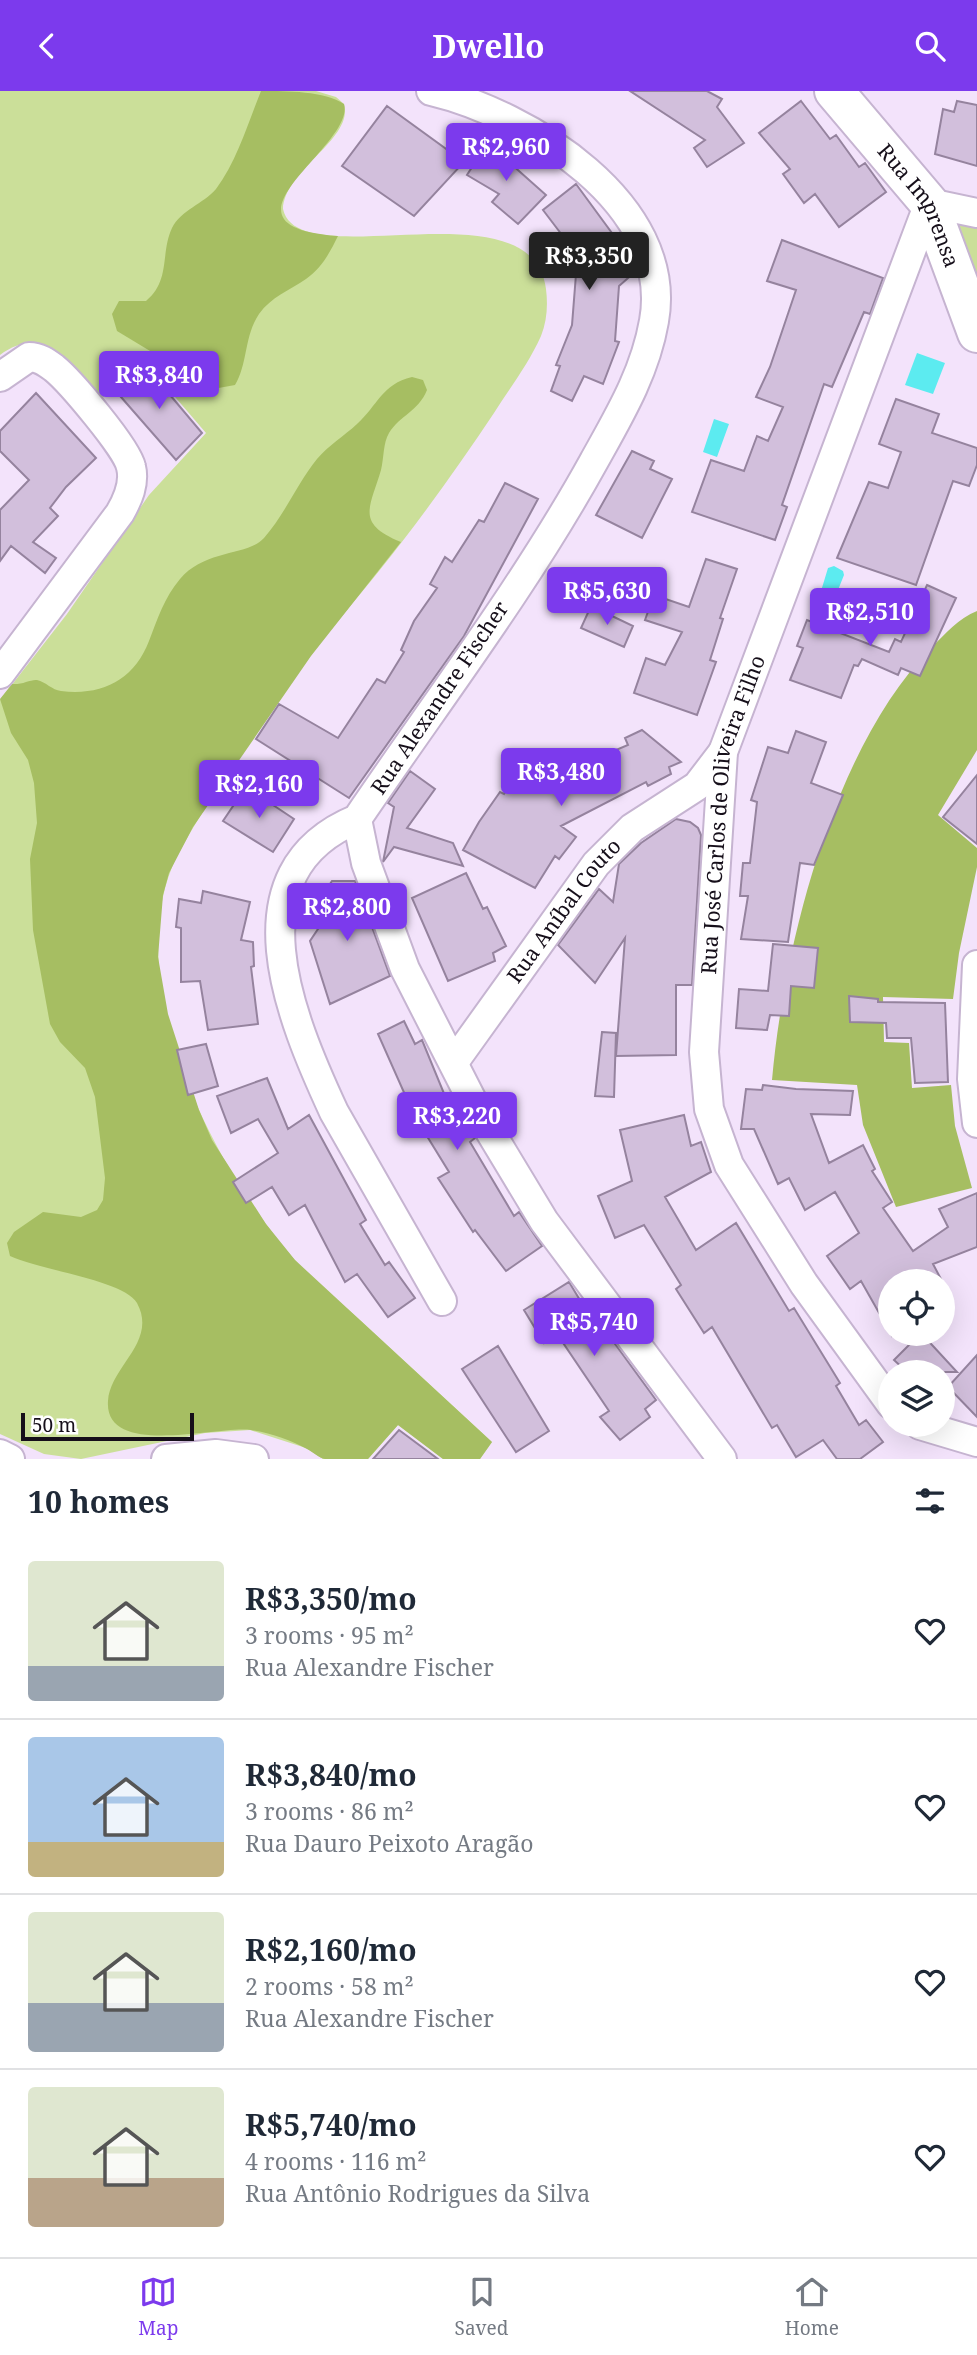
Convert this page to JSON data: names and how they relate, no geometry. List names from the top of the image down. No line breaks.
{"streets":{"street":["Rua Imprensa","Rua Alexandre Fischer","Rua José Carlos de Oliveira Filho","Rua Aníbal Couto"]},"crossings":[["Rua Imprensa","Rua José Carlos de Oliveira Filho"],["Rua José Carlos de Oliveira Filho","Rua Aníbal Couto"]],"scale_bar":"50 m","page":{"header":"Dwello","price":["R$2,960","R$3,350","R$3,840","R$5,630","R$2,510","R$3,480","R$2,160","R$2,800","R$3,220","R$5,740"],"scale":"50 m","heading":"10 homes","list":[{"name":"R$3,350/mo","note":"3 rooms · 95 m² · Rua Alexandre Fischer"},{"name":"R$3,840/mo","note":"3 rooms · 86 m² · Rua Dauro Peixoto Aragão"},{"name":"R$2,160/mo","note":"2 rooms · 58 m² · Rua Alexandre Fischer"},{"name":"R$5,740/mo","note":"4 rooms · 116 m² · Rua Antônio Rodrigues da Silva"}],"tabs":["Map","Saved","Home"]}}
